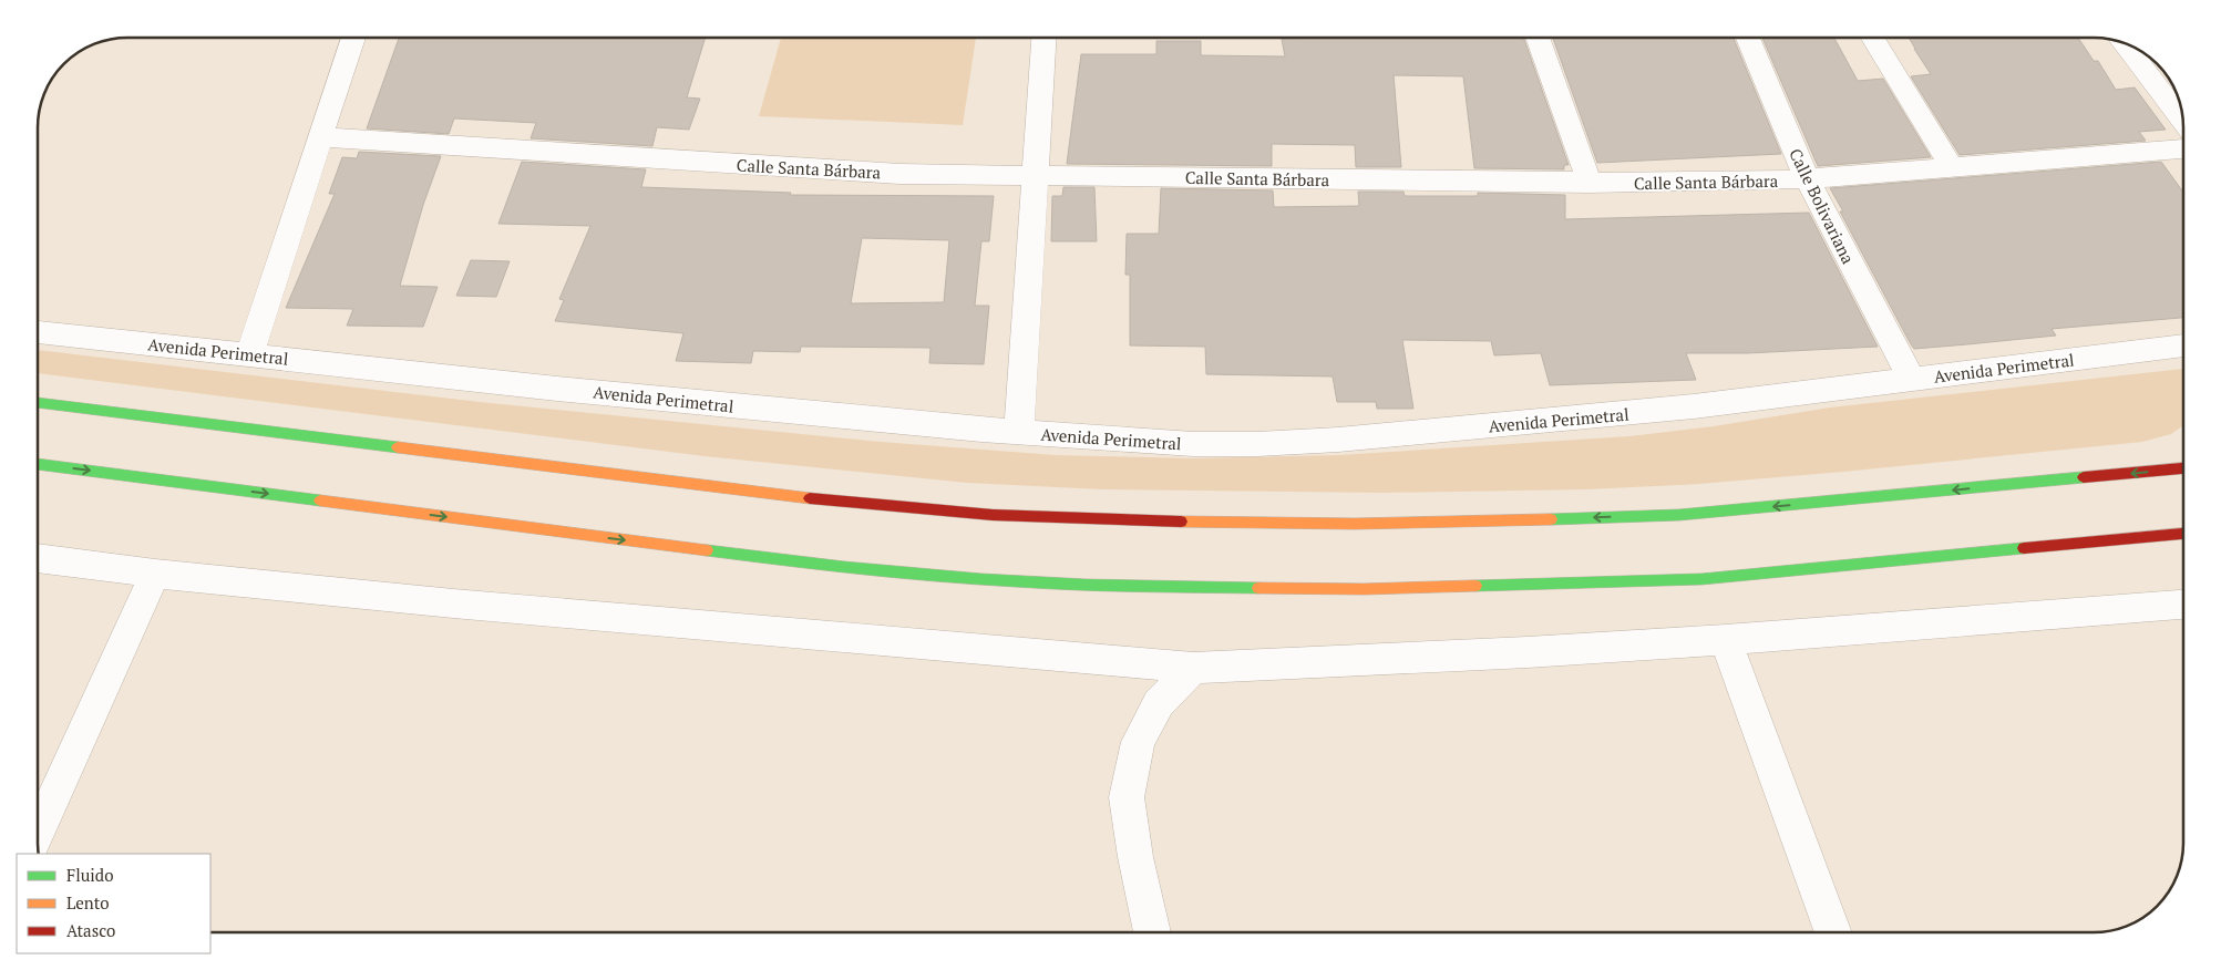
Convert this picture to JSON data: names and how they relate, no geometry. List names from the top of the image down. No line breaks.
{"streets":{"street":["Calle Santa Bárbara","Calle Bolivariana","Avenida Perimetral"]},"crossings":[["Calle Santa Bárbara","Calle Bolivariana"],["Calle Bolivariana","Avenida Perimetral"]],"legend":["Fluido","Lento","Atasco"]}
